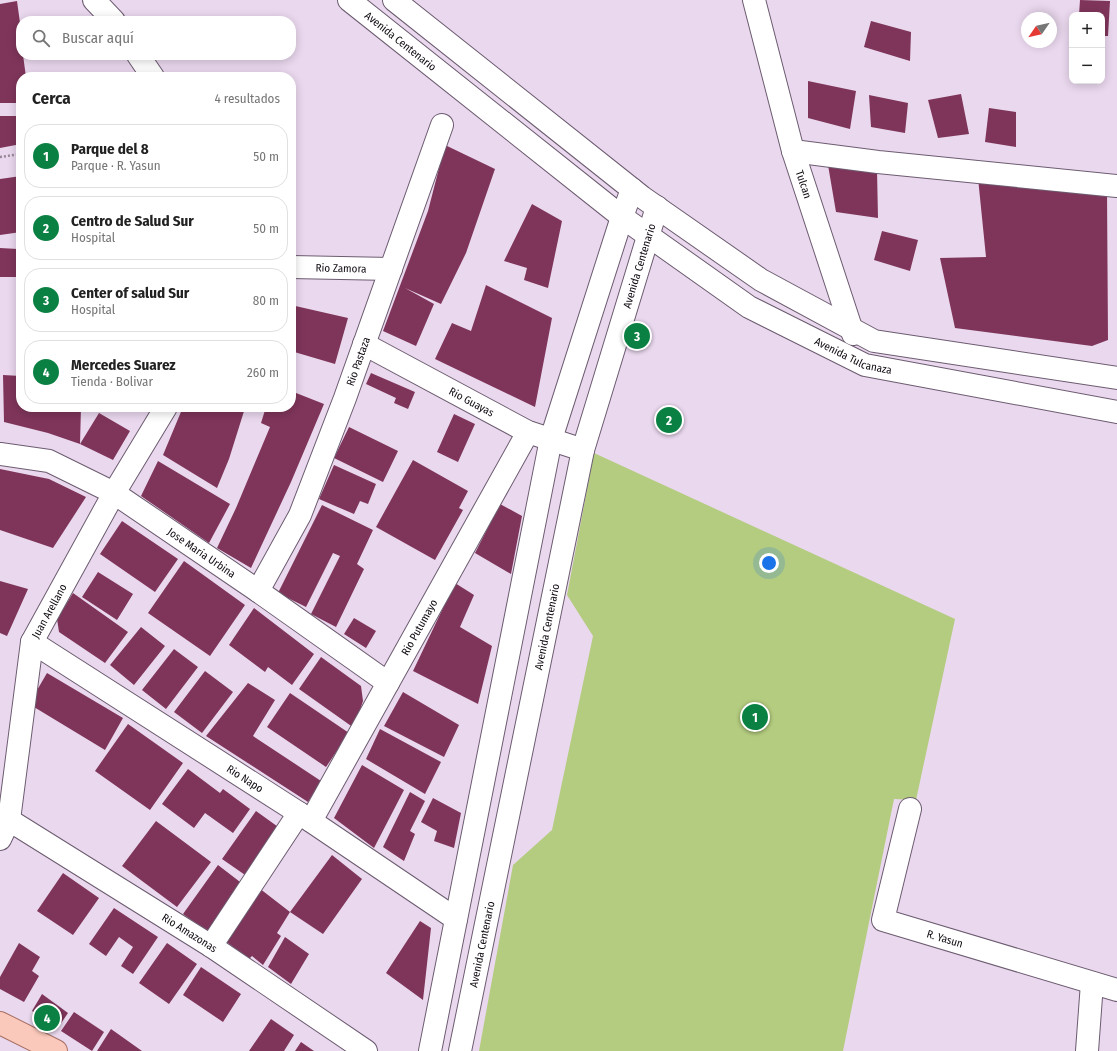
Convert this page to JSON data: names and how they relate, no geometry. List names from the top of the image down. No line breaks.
{"streets":{"street":["Avenida Centenario","Tulcan","Rio Zamora","Avenida Tulcanaza","Rio Pastaza","Rio Guayas","Jose Maria Urbina","Juan Arellano","Rio Putumayo","Rio Napo","Rio Amazonas","R. Yasun"]},"crossings":[["Avenida Centenario","Avenida Tulcanaza"],["Avenida Centenario","Rio Guayas"],["Tulcan","Avenida Tulcanaza"],["Rio Zamora","Rio Pastaza"],["Rio Pastaza","Rio Guayas"],["Rio Pastaza","Jose Maria Urbina"],["Rio Guayas","Rio Putumayo"],["Jose Maria Urbina","Juan Arellano"],["Jose Maria Urbina","Rio Putumayo"],["Juan Arellano","Rio Napo"],["Juan Arellano","Rio Amazonas"],["Rio Putumayo","Rio Napo"],["Rio Putumayo","Rio Amazonas"]],"north":"bottom left","page":{"map_buttons":["+","−"],"search":"Buscar aquí","heading":["Cerca","4 resultados"],"list":[{"mark":"1","name":"Parque del 8","note":"Parque · R. Yasun","value":"50 m"},{"mark":"2","name":"Centro de Salud Sur","note":"Hospital","value":"50 m"},{"mark":"3","name":"Center of salud Sur","note":"Hospital","value":"80 m"},{"mark":"4","name":"Mercedes Suarez","note":"Tienda · Bolivar","value":"260 m"}],"pins":["3","2","1","4"]}}
